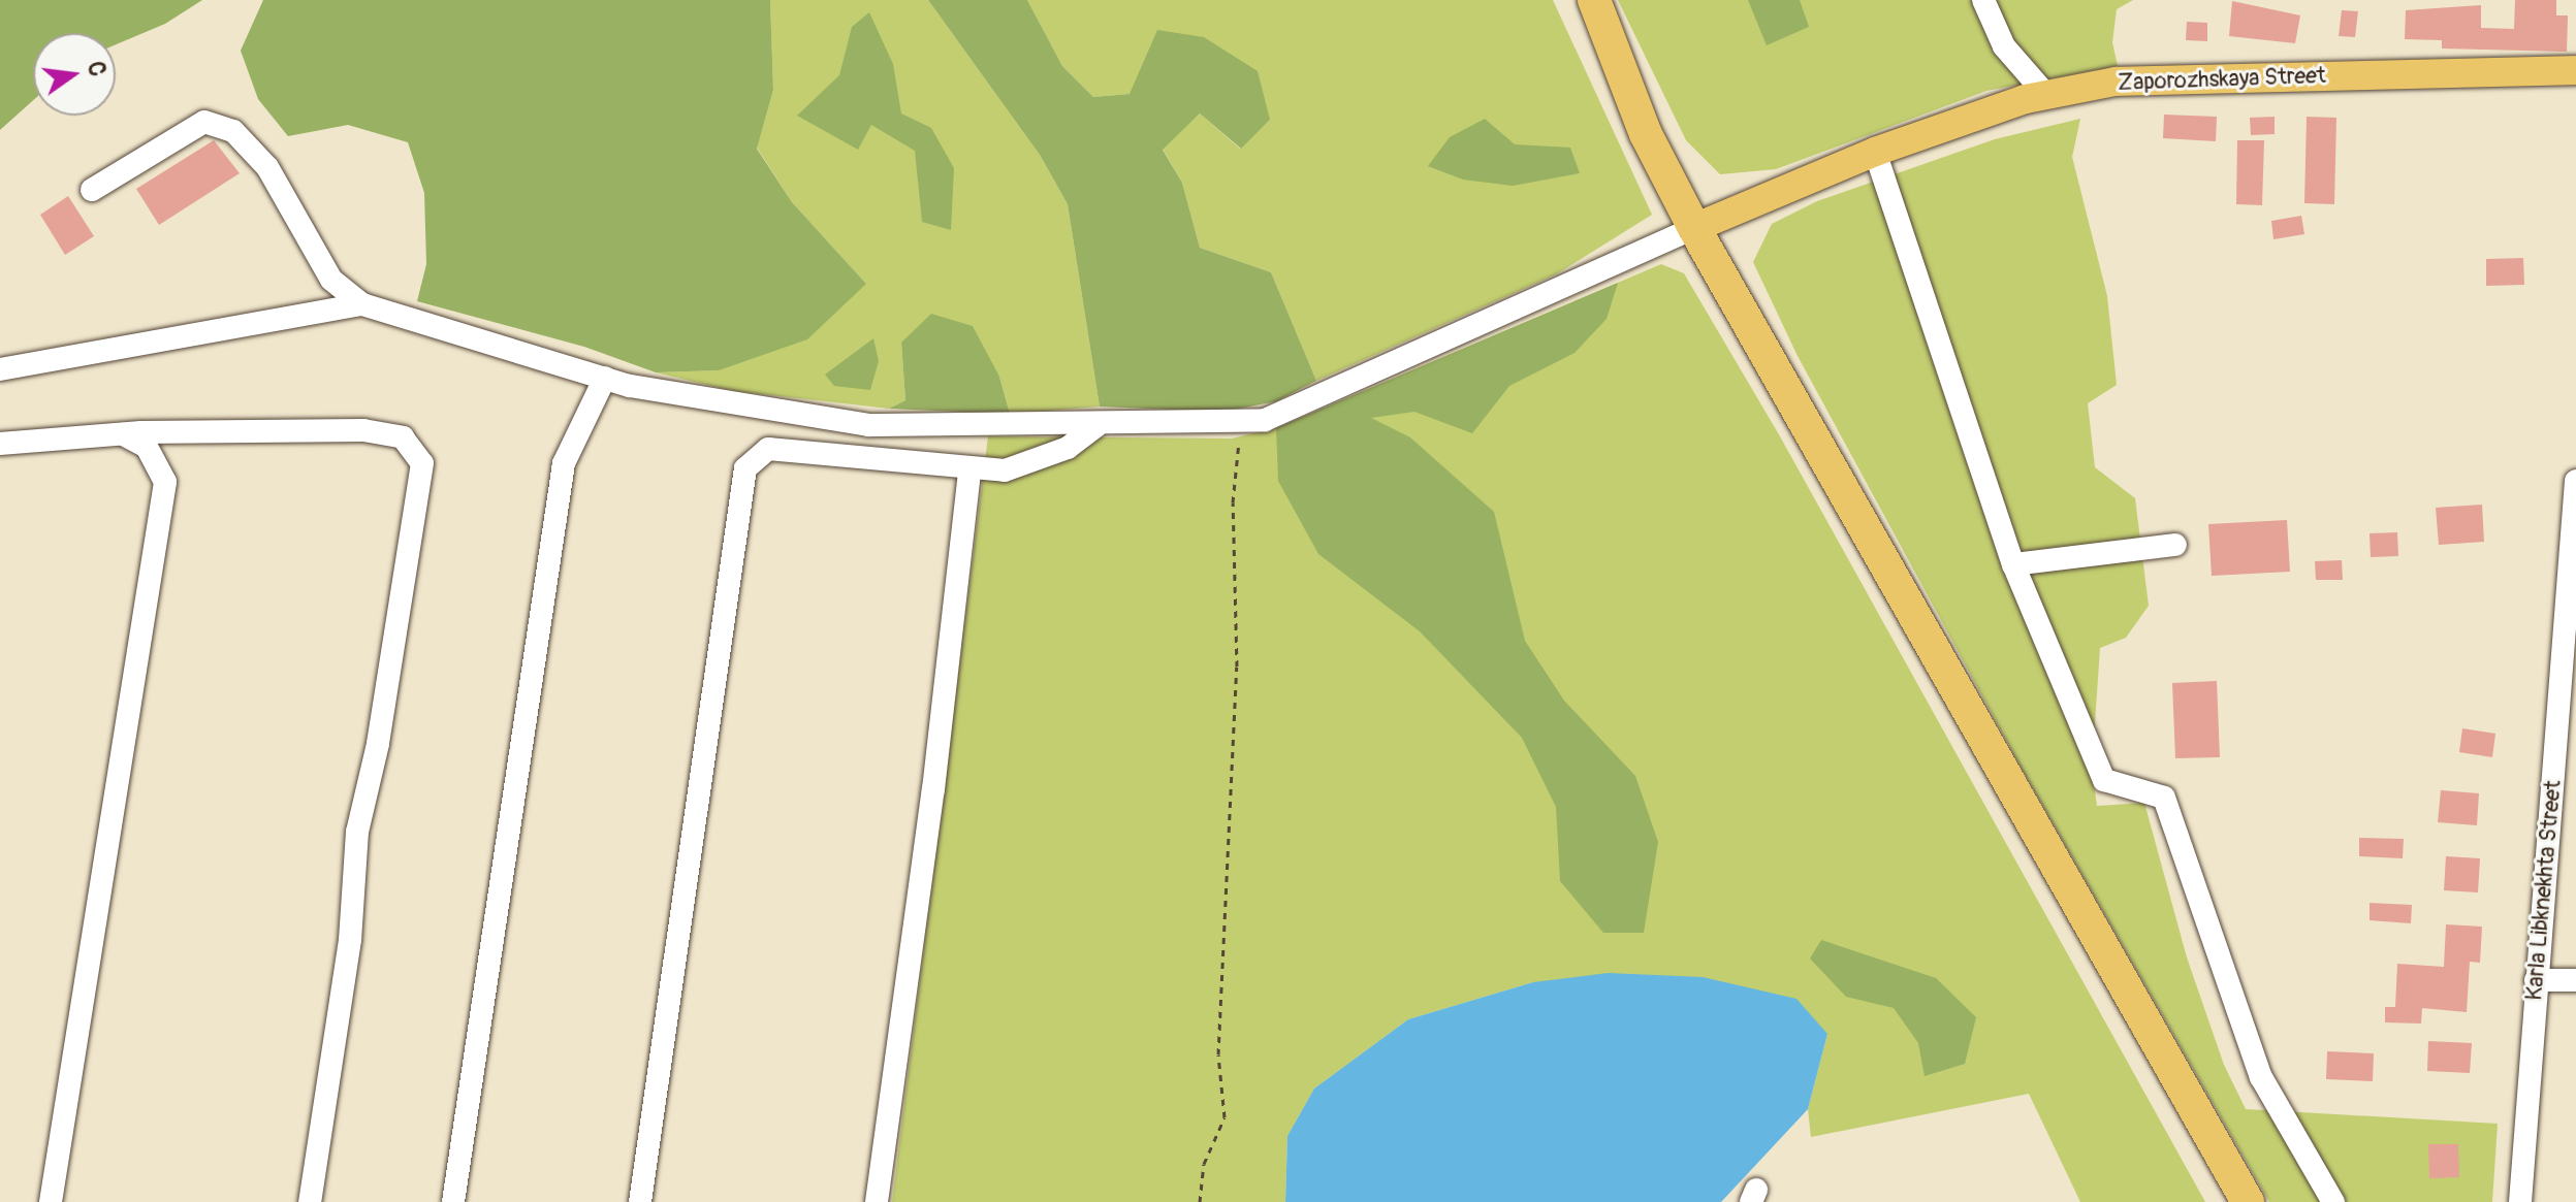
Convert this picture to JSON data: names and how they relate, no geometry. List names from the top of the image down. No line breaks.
{"streets":{"main road":["Zaporozhskaya Street"],"street":["Karla Libknekhta Street"]},"north":"right"}
